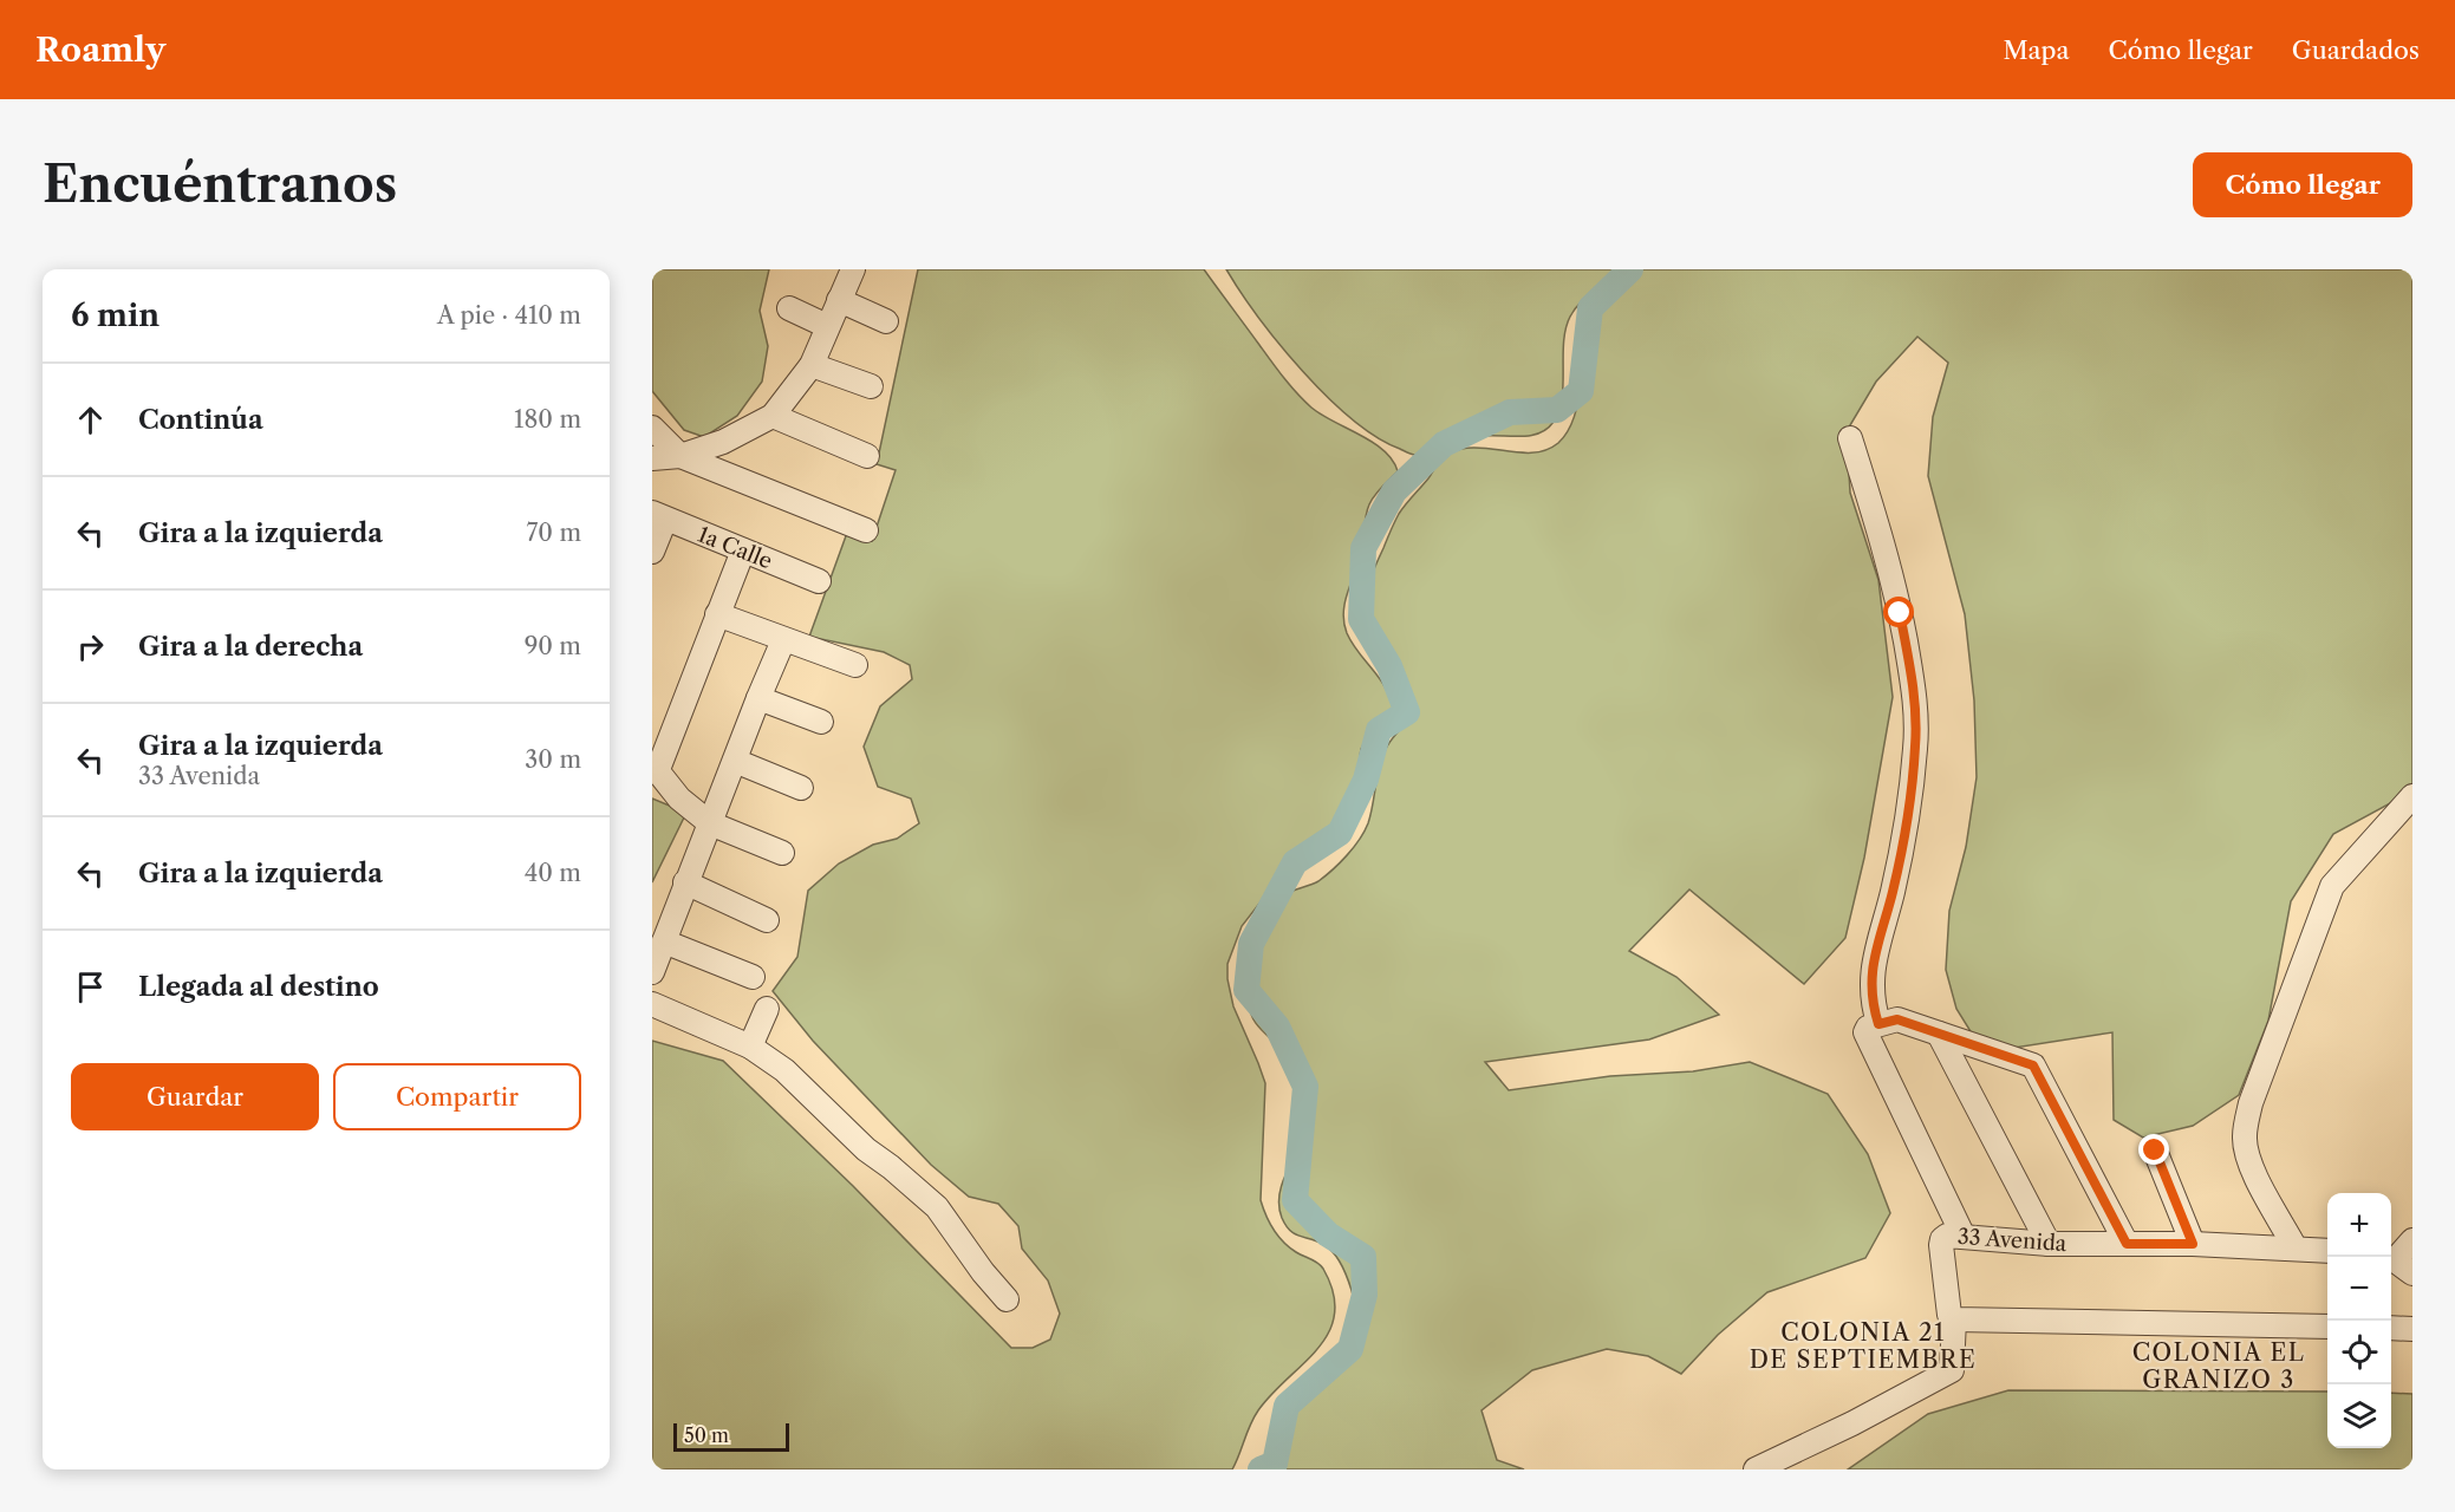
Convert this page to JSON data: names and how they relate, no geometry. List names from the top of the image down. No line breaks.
{"streets":{"street":["1a Calle","33 Avenida"]},"districts":["COLONIA 21 DE SEPTIEMBRE","COLONIA EL GRANIZO 3"],"scale_bar":"50 m","page":{"header":"Roamly","nav":["Mapa","Cómo llegar","Guardados"],"buttons":["Cómo llegar",["Guardar","Compartir"]],"title":"Encuéntranos","heading":["6 min","A pie · 410 m"],"list":[["Continúa","180 m"],["Gira a la izquierda","70 m"],["Gira a la derecha","90 m"],["Gira a la izquierda","33 Avenida","30 m"],["Gira a la izquierda","40 m"],"Llegada al destino"],"map_buttons":["+","−"],"scale":"50 m"}}
